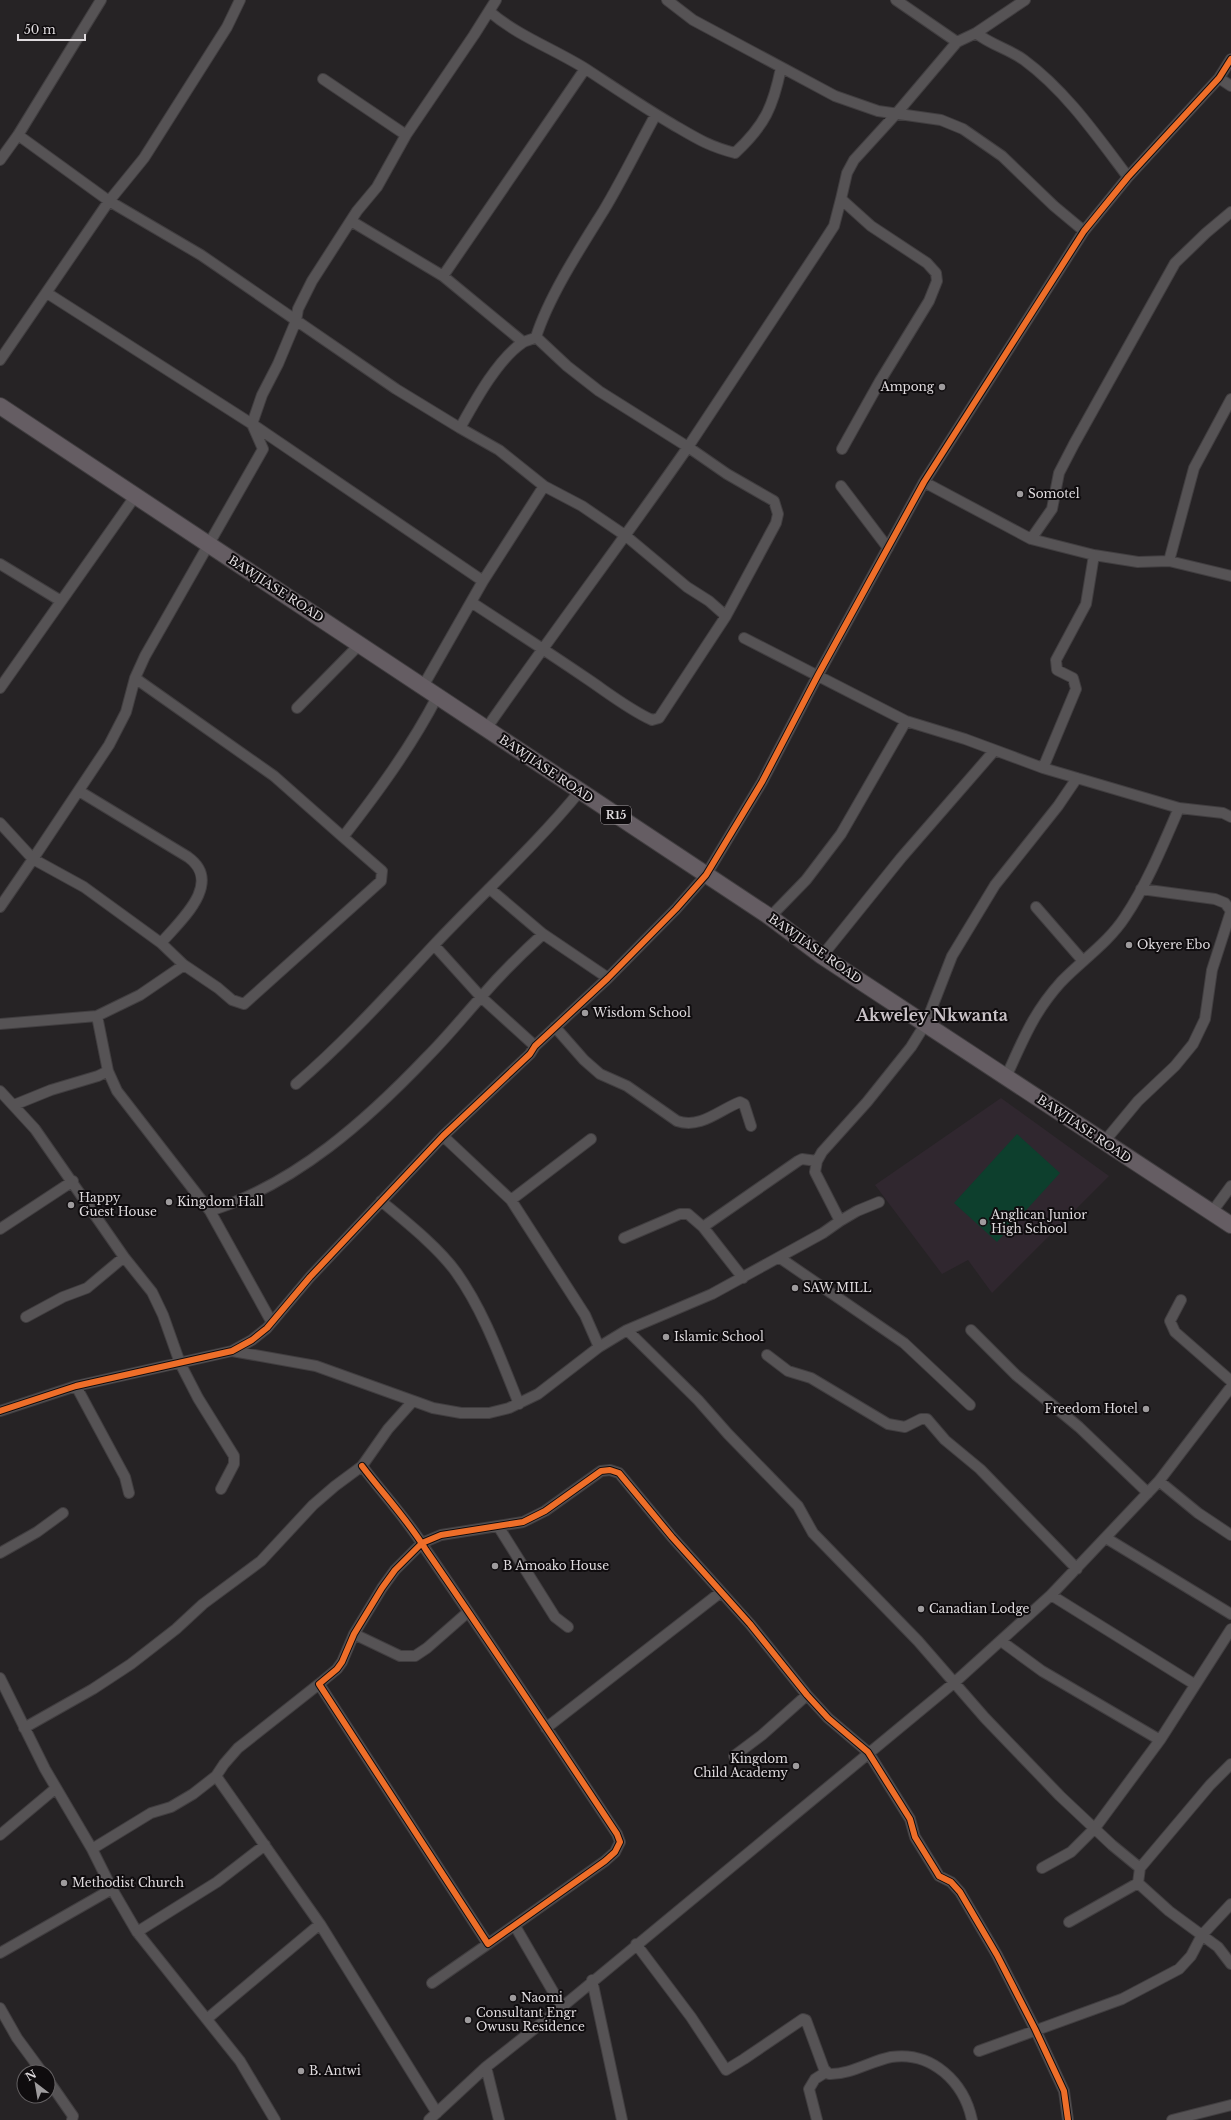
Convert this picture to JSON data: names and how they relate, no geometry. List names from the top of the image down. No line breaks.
{"streets":{"main road":["BAWJIASE ROAD","R15"]},"districts":["Akweley Nkwanta"],"places":["Ampong","Somotel","Okyere Ebo","Wisdom School","Kingdom Hall","Happy Guest House","Anglican Junior High School","SAW MILL","Islamic School","Freedom Hotel","B Amoako House","Canadian Lodge","Kingdom Child Academy","Methodist Church","Naomi","Consultant Engr Owusu Residence","B. Antwi"],"scale_bar":"50 m","north":"top left"}
